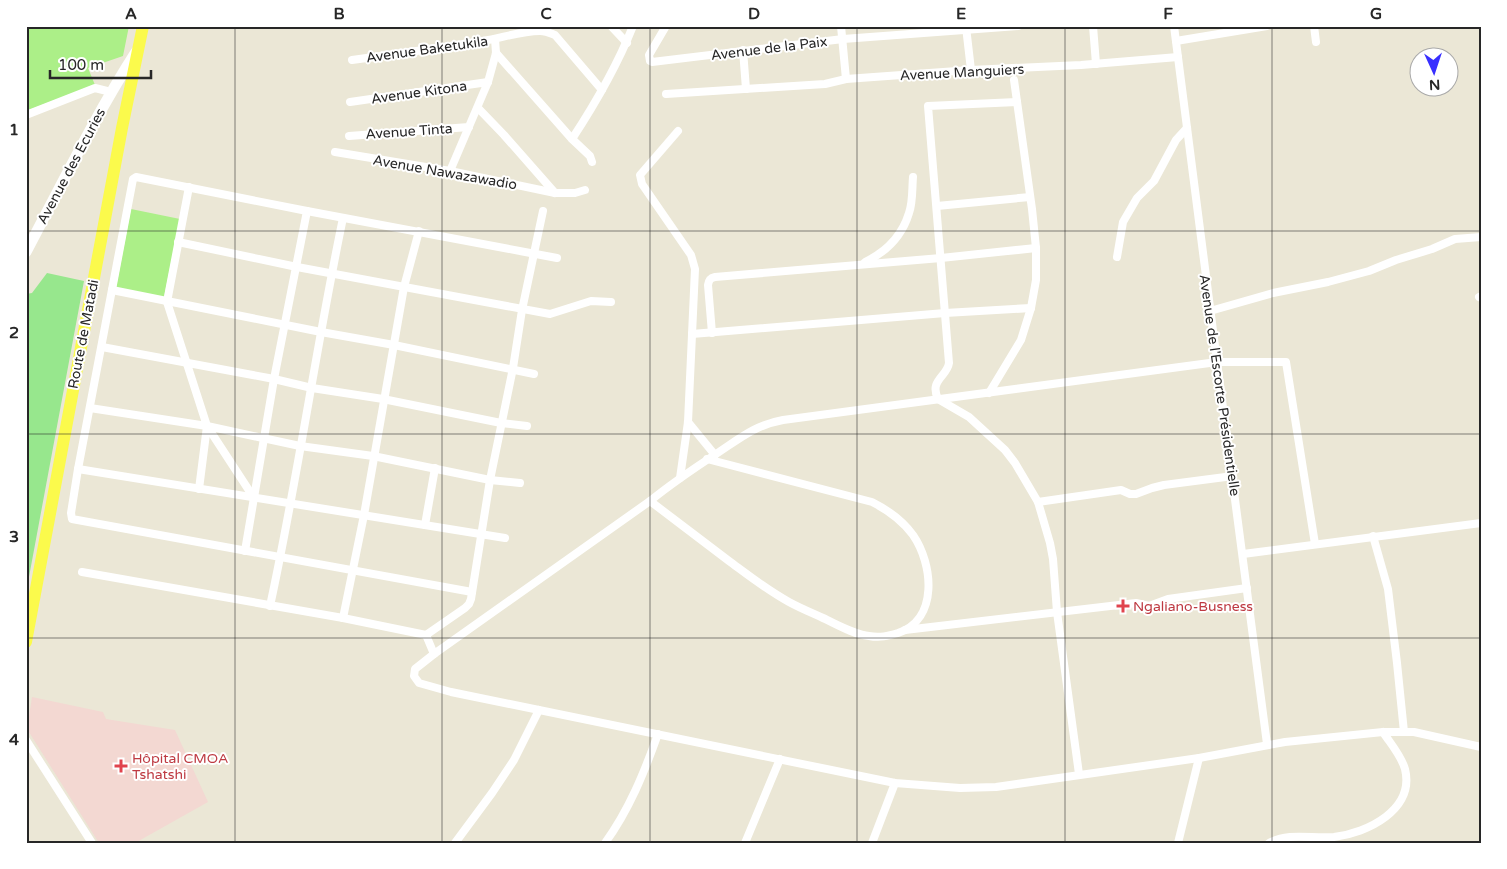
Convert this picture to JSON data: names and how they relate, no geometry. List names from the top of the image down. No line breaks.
{"streets":{"main road":["Route de Matadi"],"street":["Avenue de la Paix","Avenue Baketukila","Avenue Manguiers","Avenue Kitona","Avenue Tinta","Avenue des Ecuries","Avenue Nawazawadio","Avenue de l'Escorte Présidentielle"]},"crossings":[["Avenue Manguiers","Avenue de l'Escorte Présidentielle"],["Avenue des Ecuries","Route de Matadi"]],"places":{"health":["Ngaliano-Busness","Hôpital CMOA Tshatshi"]},"scale_bar":"100 m","north":"bottom","grid":{"columns":["A","B","C","D","E","F","G"],"rows":["1","2","3","4"]}}
